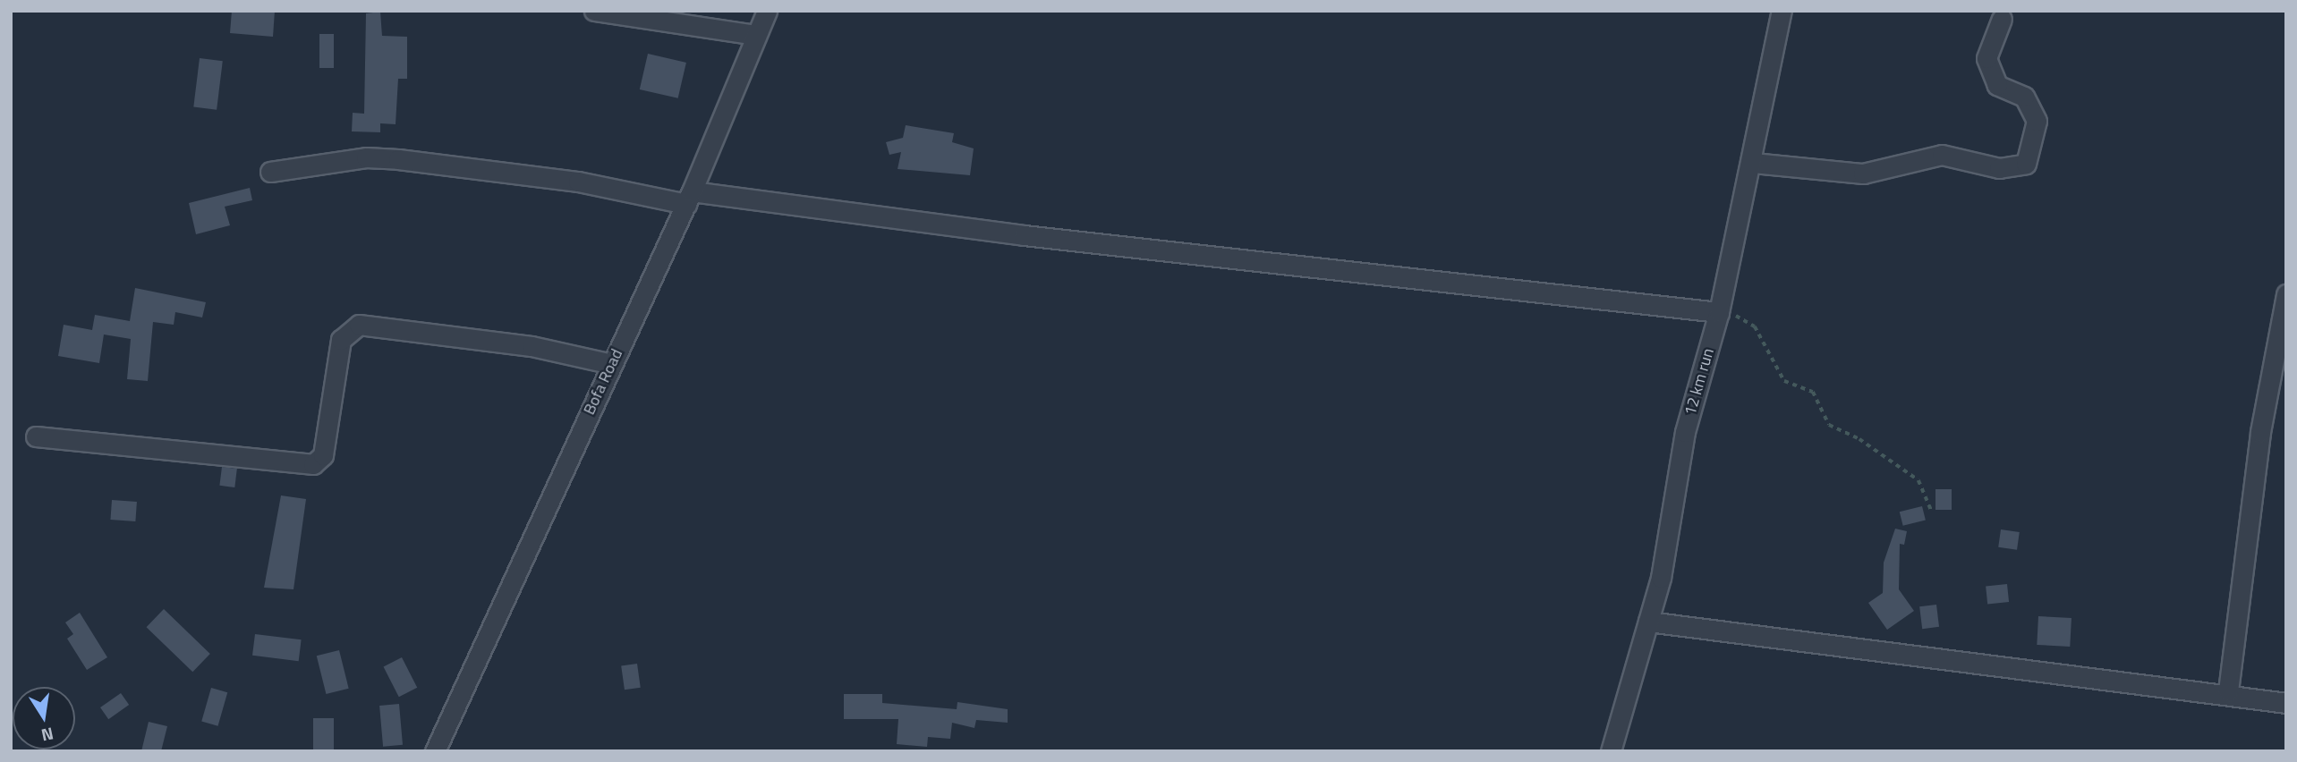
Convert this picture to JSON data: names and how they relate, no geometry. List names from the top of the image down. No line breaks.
{"streets":{"street":["Bofa Road","12 km run"]},"north":"bottom"}
